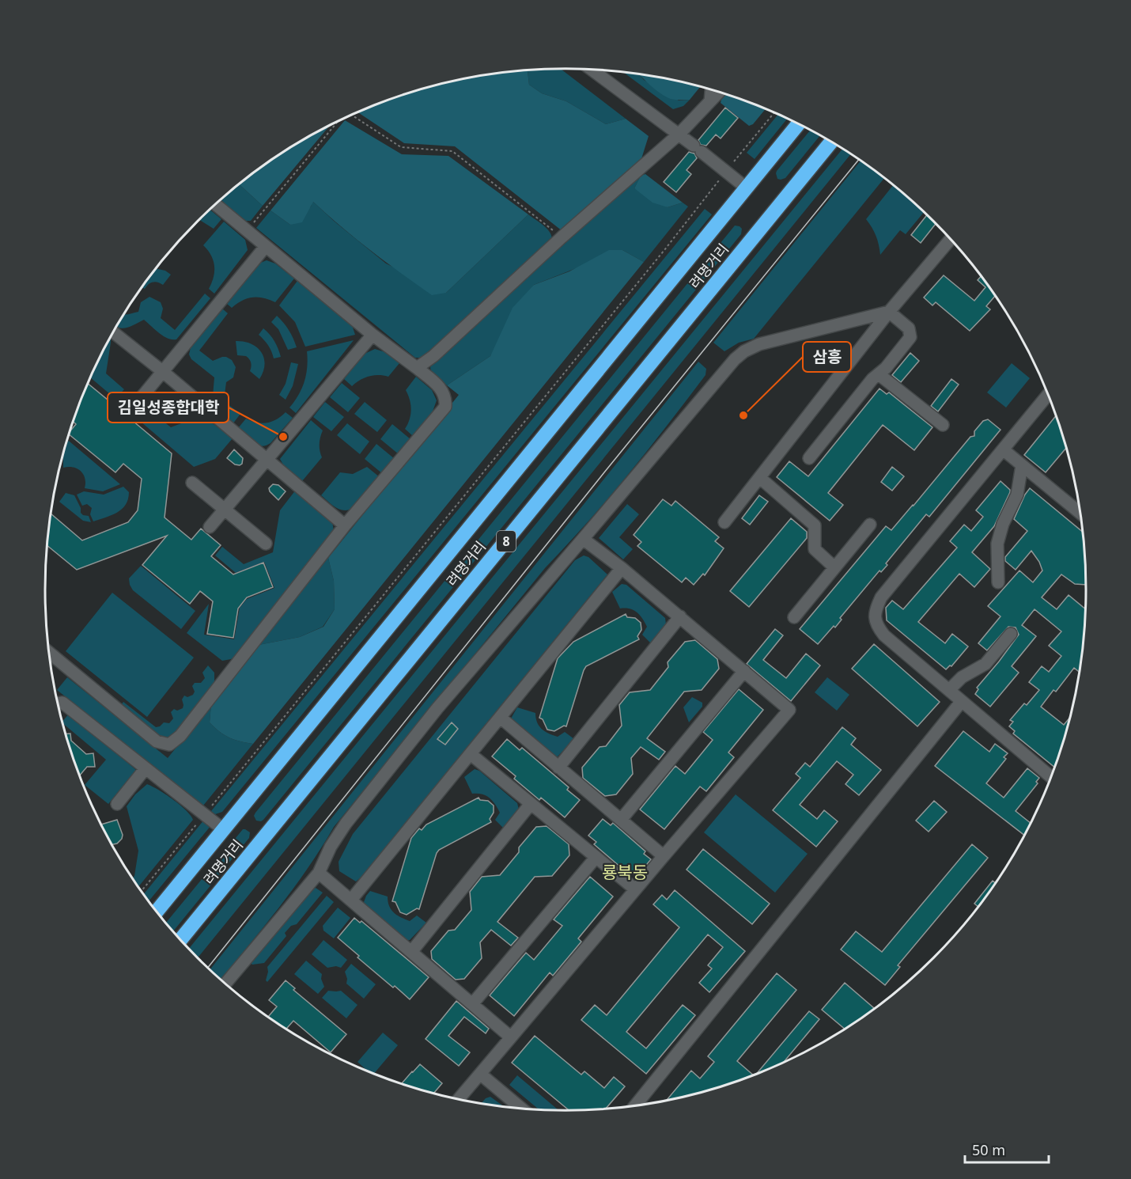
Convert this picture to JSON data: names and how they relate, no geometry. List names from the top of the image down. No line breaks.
{"streets":{"highway":["려명거리","8"]},"districts":["룡북동"],"places":["삼흥","김일성종합대학"],"scale_bar":"50 m"}
